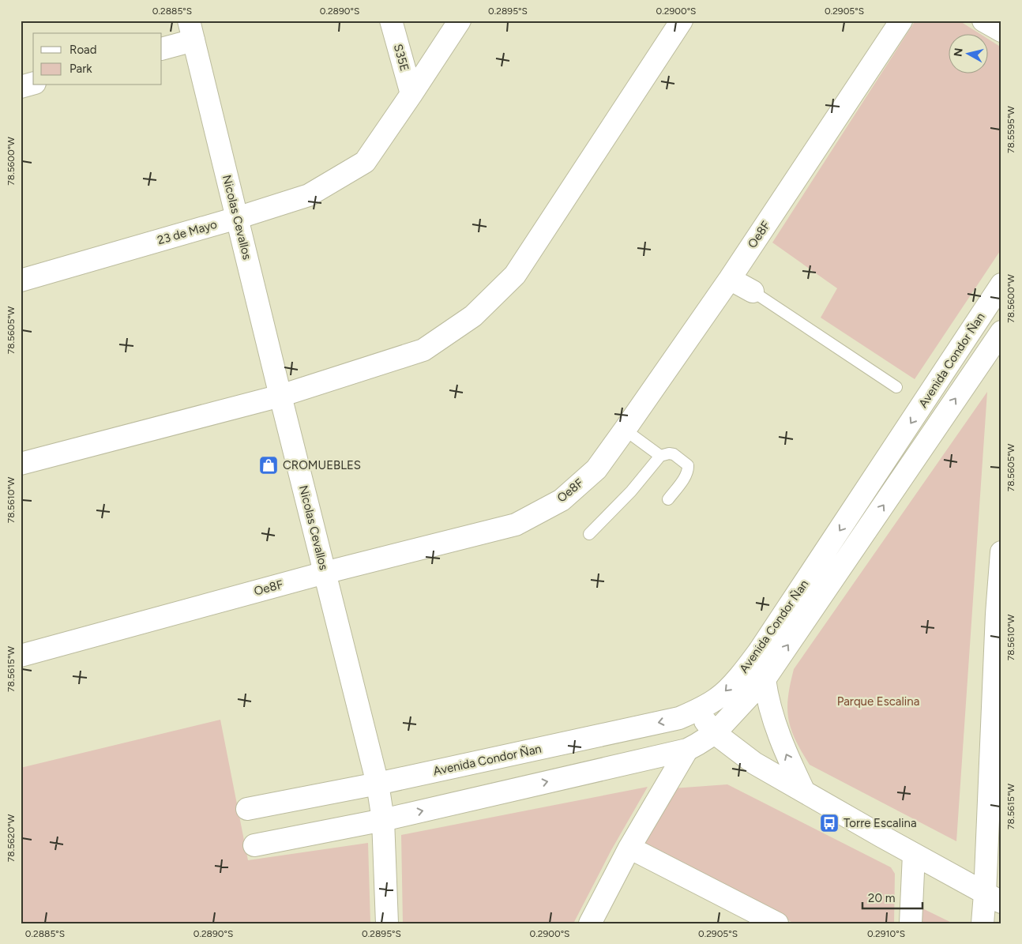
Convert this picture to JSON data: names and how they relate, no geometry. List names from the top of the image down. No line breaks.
{"streets":{"street":["S35E","Nicolas Cevallos","23 de Mayo","Oe8F","Avenida Condor Ñan"]},"crossings":[["S35E","23 de Mayo"],["Nicolas Cevallos","23 de Mayo"],["Nicolas Cevallos","Oe8F"],["Nicolas Cevallos","Avenida Condor Ñan"]],"parks":["Parque Escalina"],"places":{"shop":["CROMUEBLES"],"bus stop":["Torre Escalina"]},"legend":["Road","Park"],"scale_bar":"20 m","north":"left","coordinates":["0.2885°S","0.2890°S","0.2895°S","0.2900°S","0.2905°S","78.5595°W","78.5600°W","78.5605°W","78.5610°W","78.5615°W","78.5620°W","0.2910°S"]}
